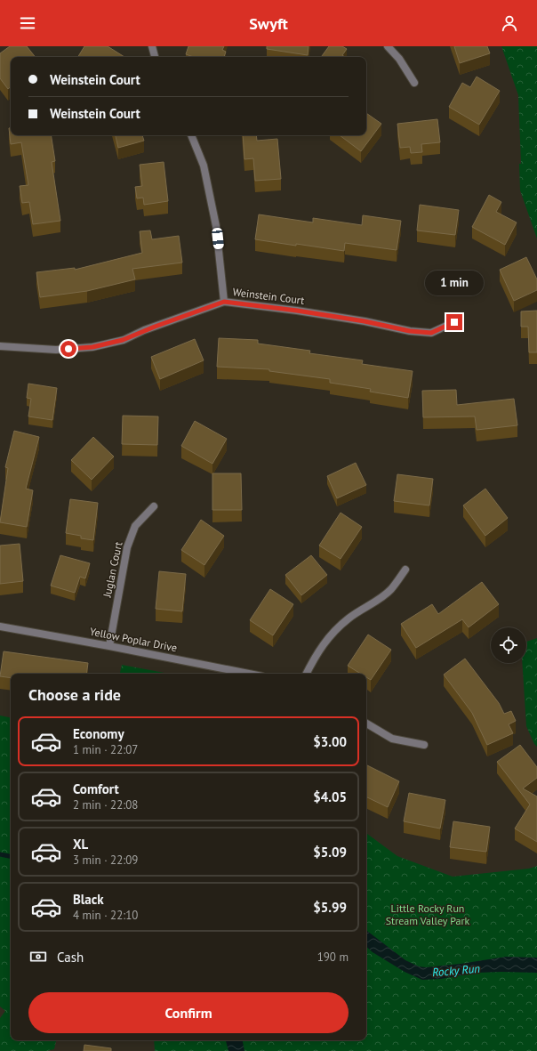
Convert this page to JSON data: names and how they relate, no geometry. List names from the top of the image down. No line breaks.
{"streets":{"street":["Weinstein Court","Juglan Court","Yellow Poplar Drive"]},"crossings":[["Juglan Court","Yellow Poplar Drive"]],"water":["Rocky Run"],"parks":["Little Rocky Run Stream Valley Park"],"page":{"header":"Swyft","banner":["Weinstein Court","Weinstein Court"],"bubble":"1 min","heading":"Choose a ride","list":[{"name":"Economy","note":"1 min · 22:07","value":"$3.00"},{"name":"Comfort","note":"2 min · 22:08","value":"$4.05"},{"name":"XL","note":"3 min · 22:09","value":"$5.09"},{"name":"Black","note":"4 min · 22:10","value":"$5.99"}],"pay":["Cash","190 m"],"buttons":"Confirm"}}
